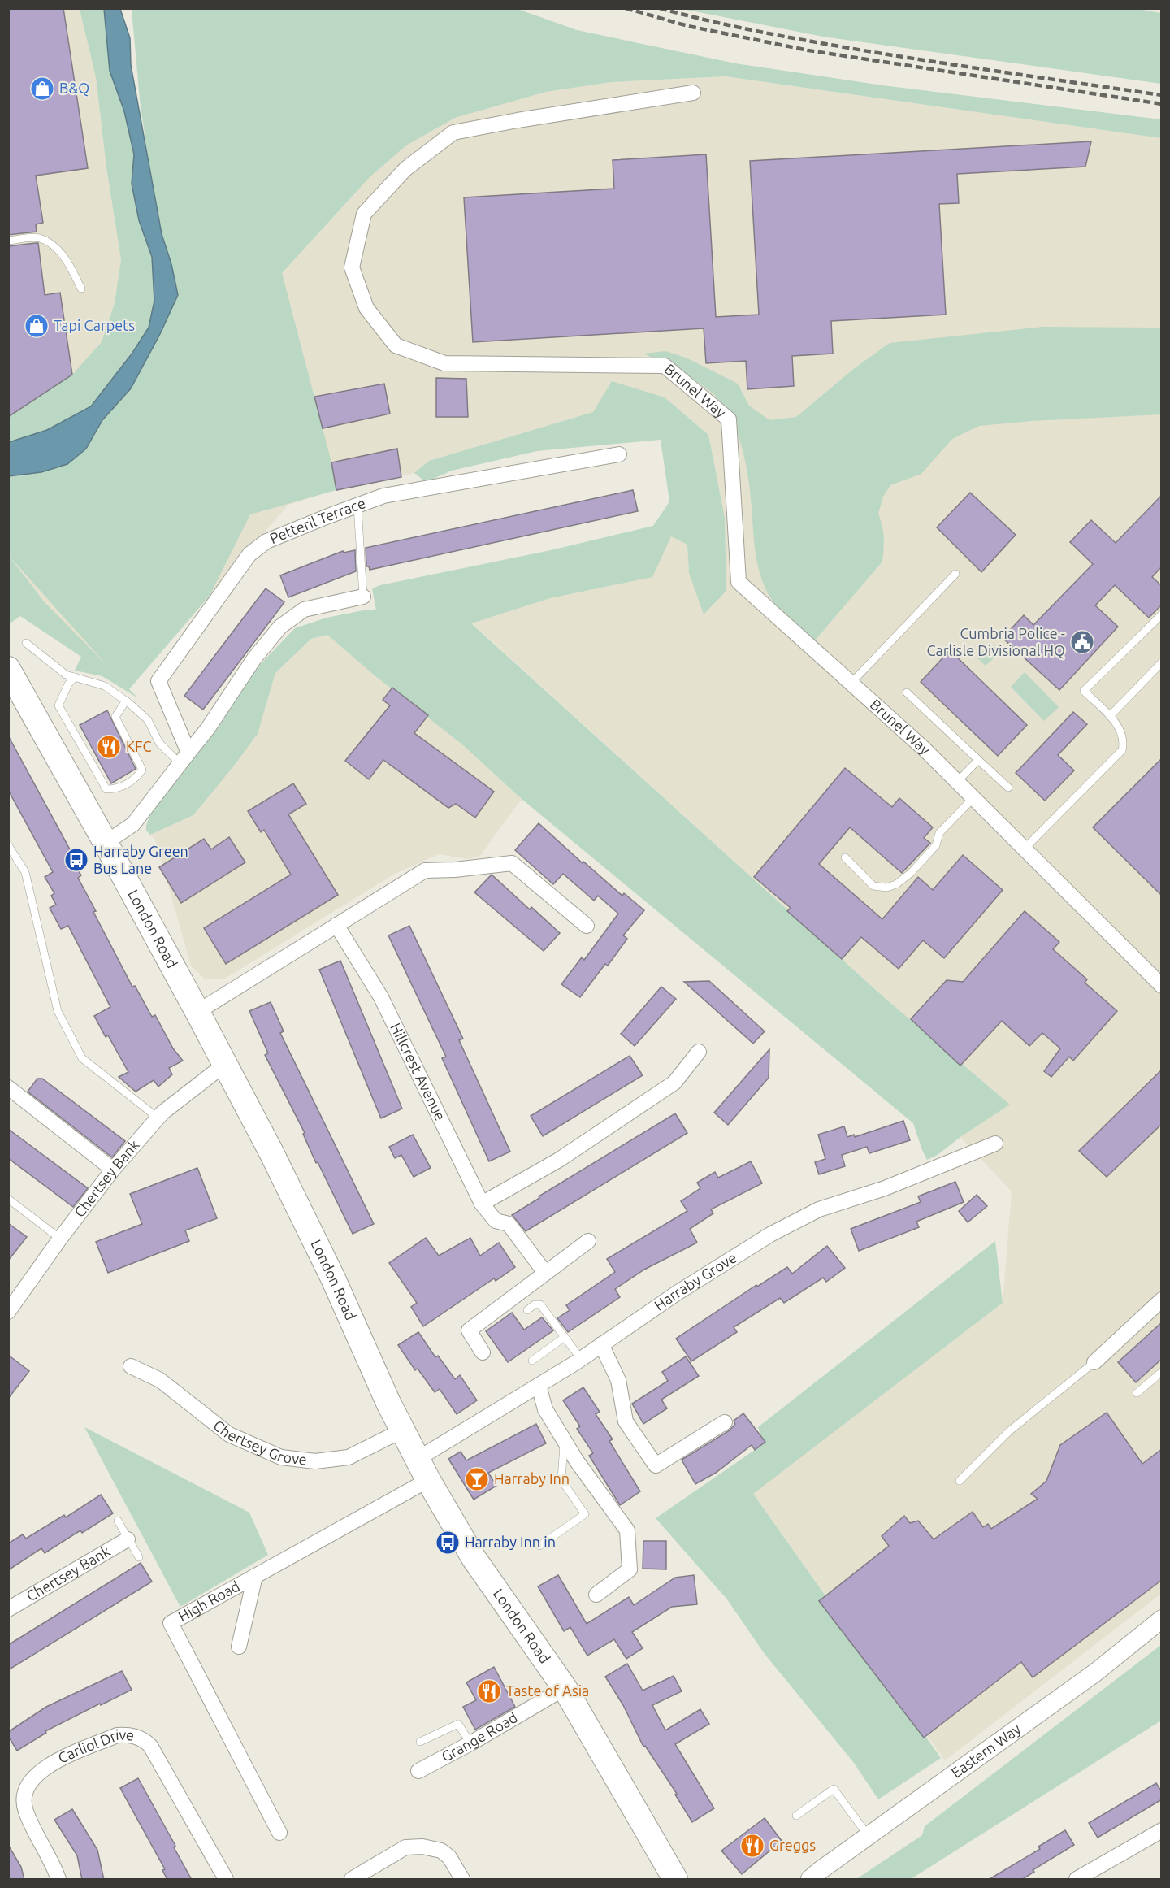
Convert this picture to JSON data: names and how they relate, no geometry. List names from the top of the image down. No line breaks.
{"streets":{"main road":["London Road"],"street":["Brunel Way","Petteril Terrace","Hillcrest Avenue","Chertsey Bank","Harraby Grove","Chertsey Grove","High Road","Grange Road","Carliol Drive","Eastern Way"]},"crossings":[["London Road","Chertsey Bank"],["London Road","Harraby Grove"],["London Road","Chertsey Grove"],["London Road","High Road"],["London Road","Grange Road"],["Harraby Grove","High Road"]],"places":{"shop":["B&Q","Tapi Carpets"],"public building":["Cumbria Police - Carlisle Divisional HQ"],"restaurant":["KFC","Taste of Asia","Greggs"],"bus stop":["Harraby Green Bus Lane","Harraby Inn in"],"bar":["Harraby Inn"]}}
